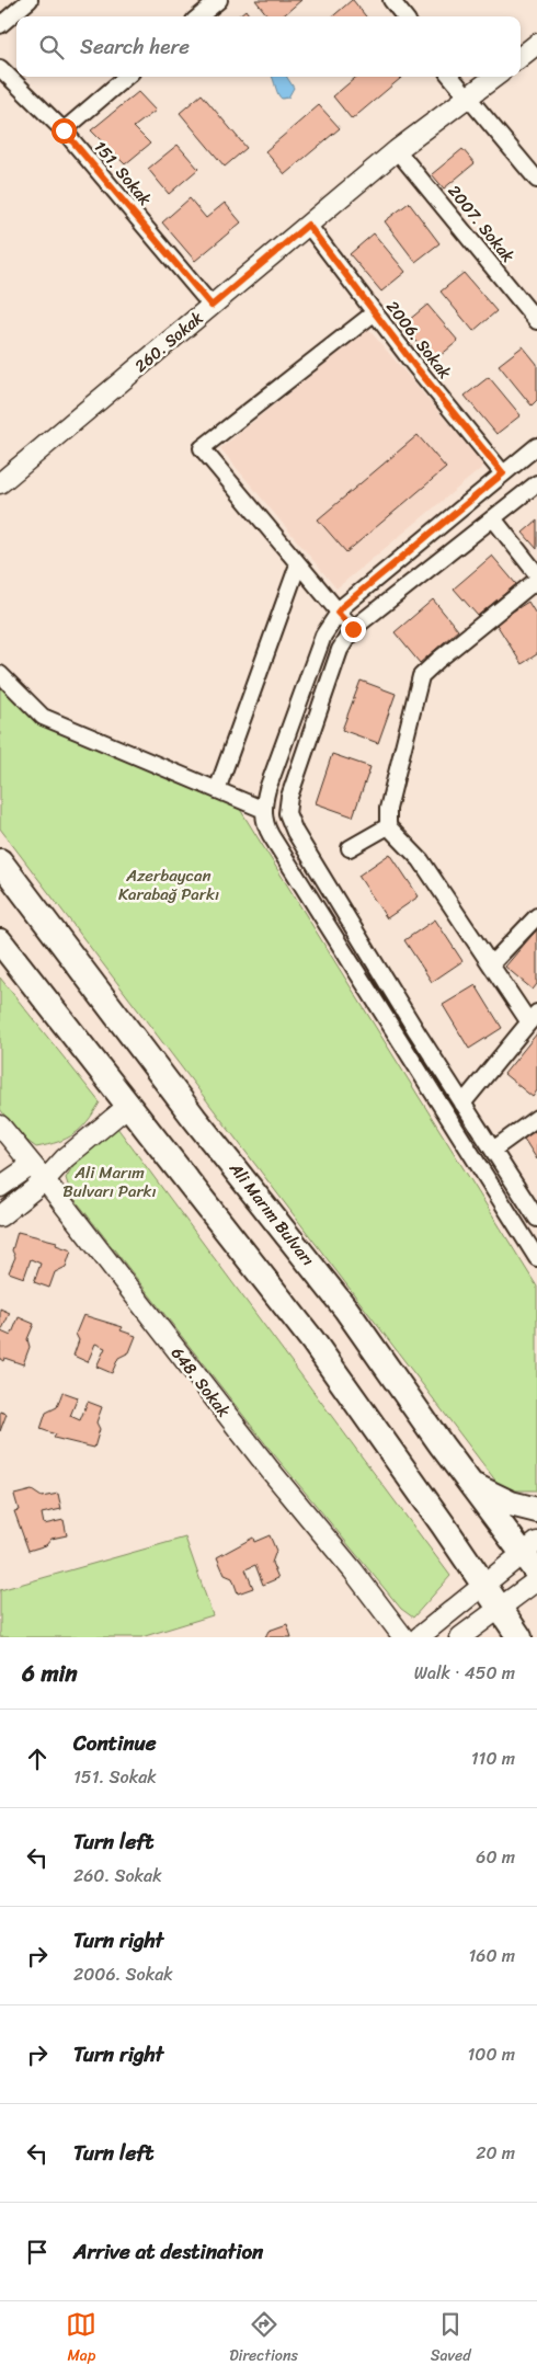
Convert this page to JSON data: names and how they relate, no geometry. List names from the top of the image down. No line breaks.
{"streets":{"main road":["Ali Marım Bulvarı"],"street":["151. Sokak","2007. Sokak","2006. Sokak","260. Sokak","648. Sokak"]},"crossings":[["151. Sokak","260. Sokak"],["2007. Sokak","260. Sokak"],["2006. Sokak","260. Sokak"]],"parks":["Azerbaycan Karabağ Parkı","Ali Marım Bulvarı Parkı"],"page":{"search":"Search here","heading":["6 min","Walk · 450 m"],"list":[["Continue","151. Sokak","110 m"],["Turn left","260. Sokak","60 m"],["Turn right","2006. Sokak","160 m"],["Turn right","100 m"],["Turn left","20 m"],"Arrive at destination"],"nav":["Map","Directions","Saved"]}}
